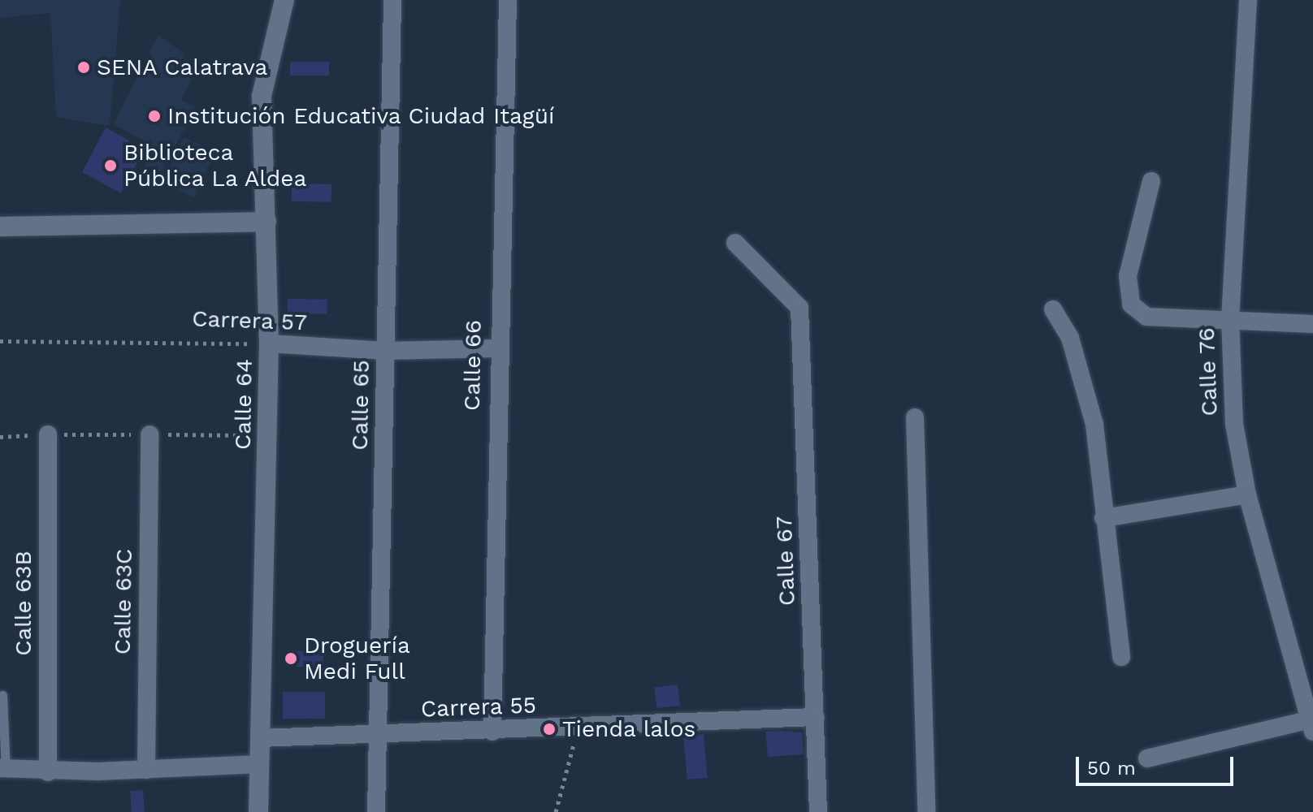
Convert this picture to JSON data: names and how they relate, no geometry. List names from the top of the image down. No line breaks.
{"streets":{"street":["Carrera 57","Calle 66","Calle 76","Calle 64","Calle 65","Calle 67","Calle 63C","Calle 63B","Carrera 55"]},"crossings":[["Carrera 57","Calle 66"],["Carrera 57","Calle 64"],["Carrera 57","Calle 65"],["Calle 66","Carrera 55"],["Calle 64","Carrera 55"],["Calle 65","Carrera 55"],["Calle 67","Carrera 55"]],"places":["SENA Calatrava","Institución Educativa Ciudad Itagüí","Biblioteca Pública La Aldea","Droguería Medi Full","Tienda lalos"],"scale_bar":"50 m"}
